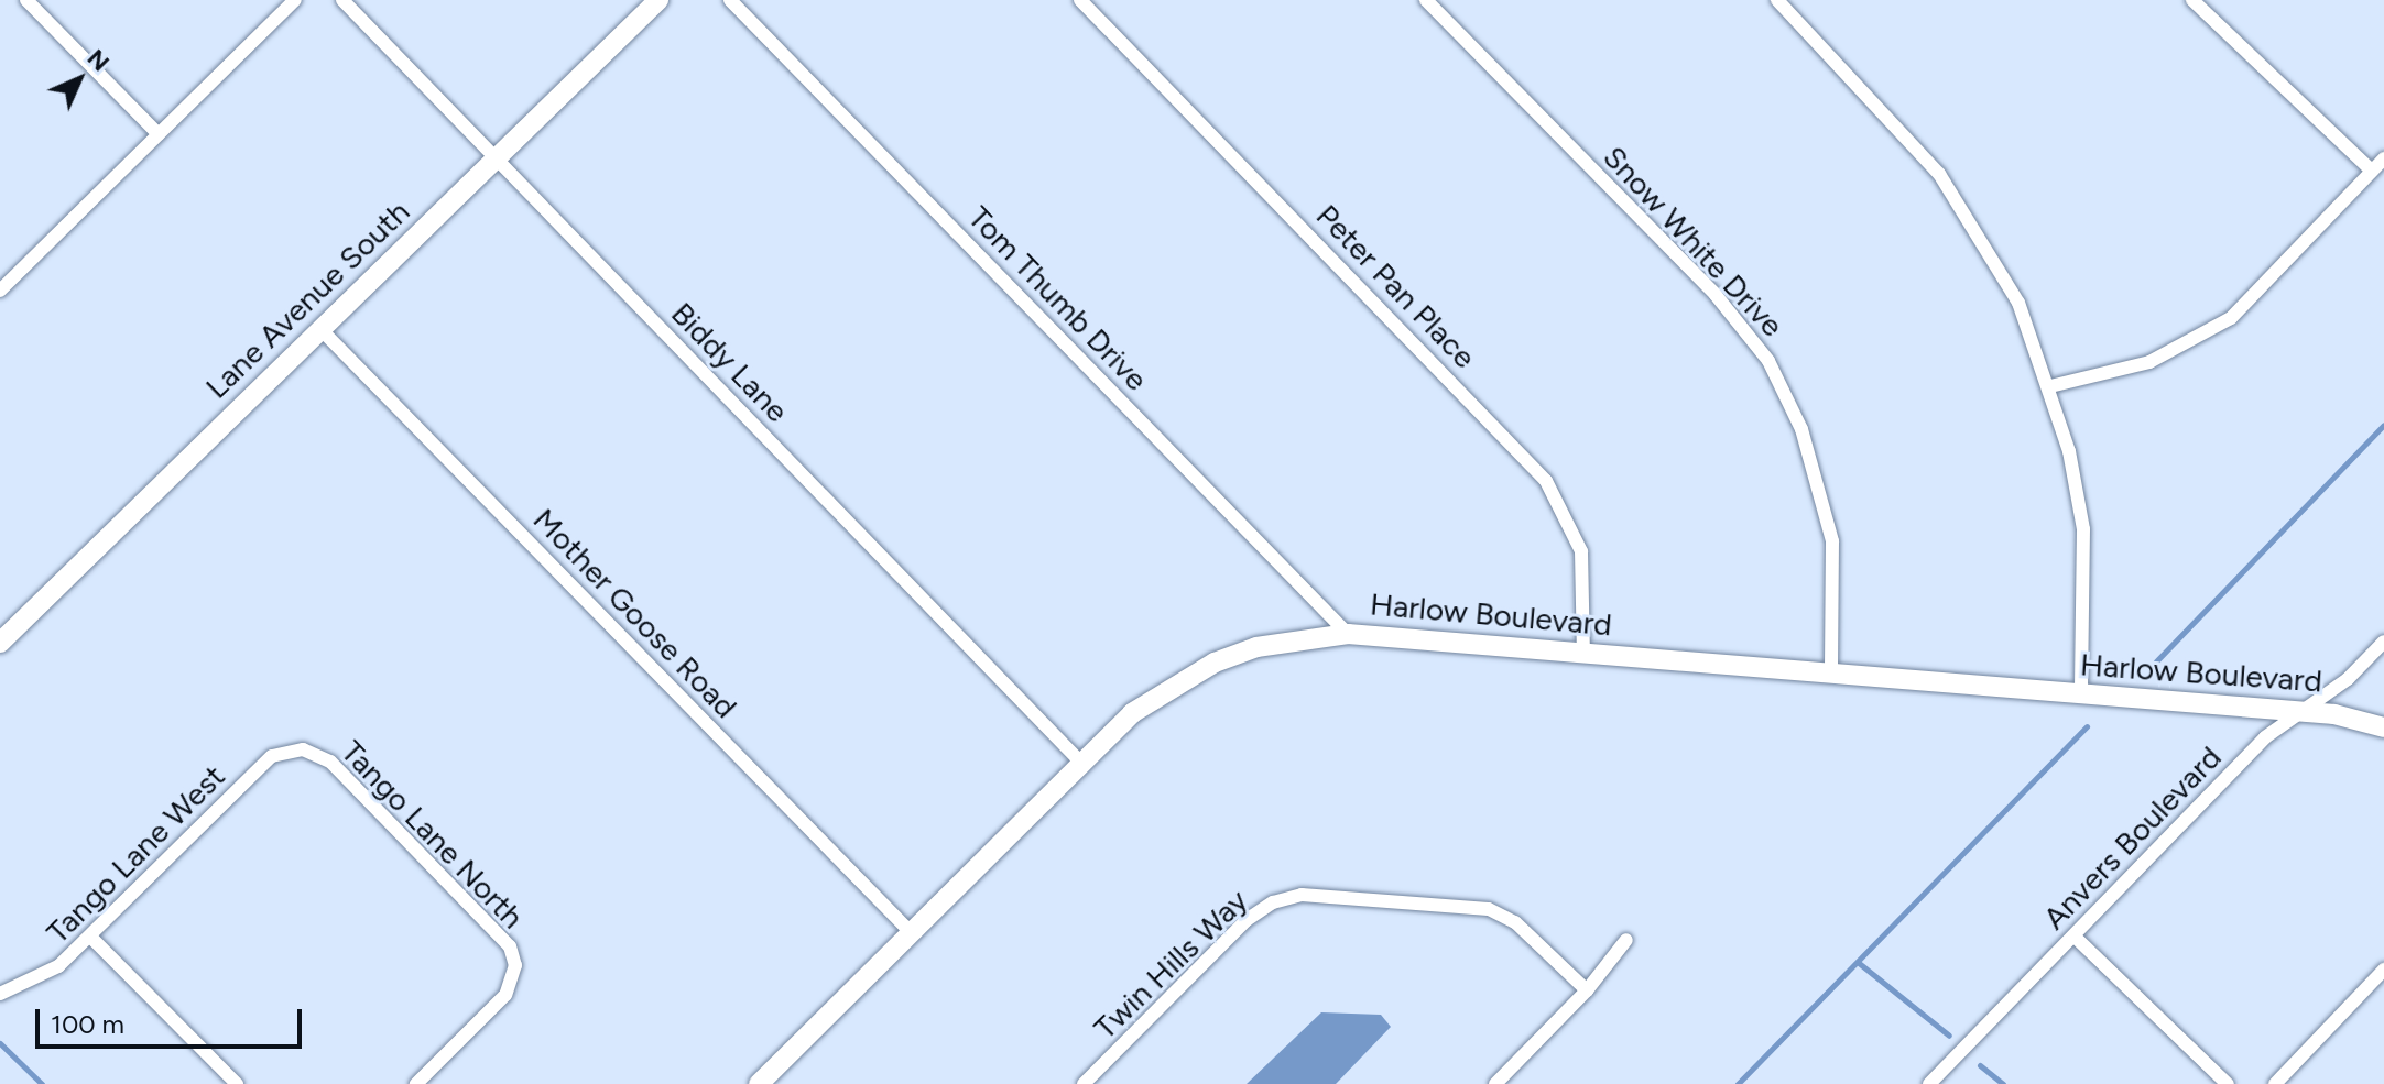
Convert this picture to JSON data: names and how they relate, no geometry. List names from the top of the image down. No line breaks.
{"streets":{"street":["Snow White Drive","Peter Pan Place","Tom Thumb Drive","Lane Avenue South","Biddy Lane","Mother Goose Road","Harlow Boulevard","Tango Lane North","Anvers Boulevard","Tango Lane West","Twin Hills Way"]},"crossings":[["Snow White Drive","Harlow Boulevard"],["Peter Pan Place","Harlow Boulevard"],["Tom Thumb Drive","Harlow Boulevard"],["Lane Avenue South","Biddy Lane"],["Lane Avenue South","Mother Goose Road"],["Biddy Lane","Harlow Boulevard"],["Mother Goose Road","Harlow Boulevard"],["Harlow Boulevard","Anvers Boulevard"],["Tango Lane North","Tango Lane West"]],"scale_bar":"100 m","north":"top right"}
